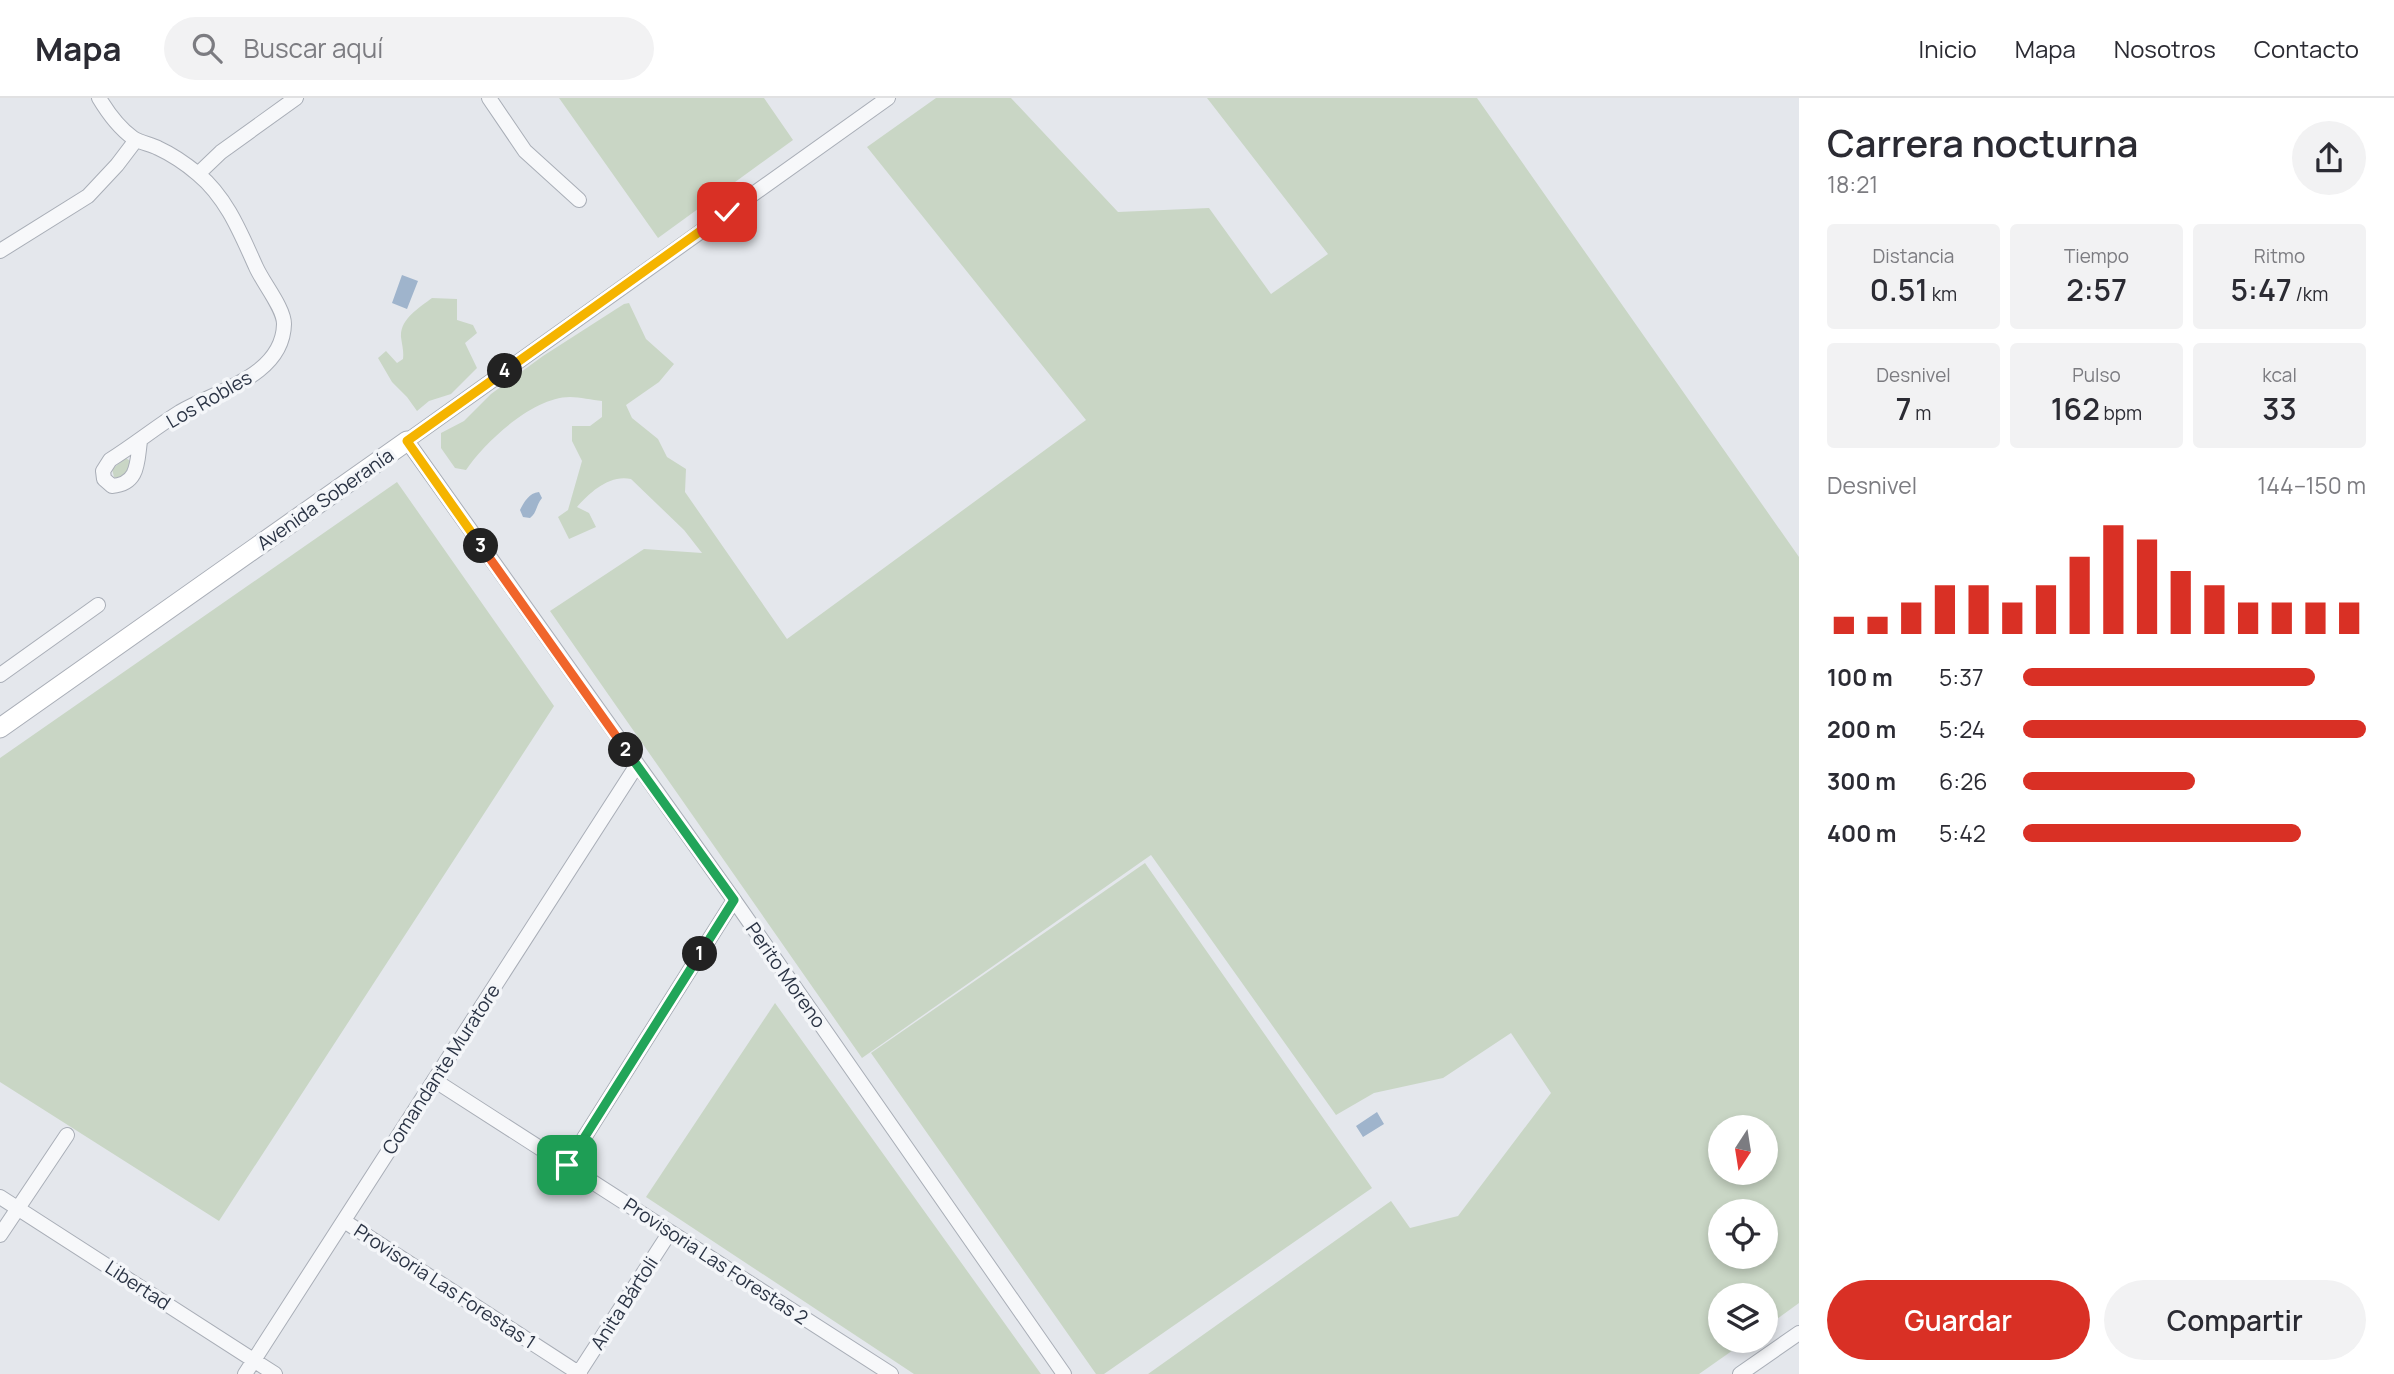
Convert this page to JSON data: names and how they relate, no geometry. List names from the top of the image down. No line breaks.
{"streets":{"street":["Los Robles","Avenida Soberanía","Perito Moreno","Comandante Muratore","Provisoria Las Forestas 2","Libertad","Provisoria Las Forestas 1","Anita Bártoli"]},"crossings":[["Avenida Soberanía","Perito Moreno"],["Perito Moreno","Comandante Muratore"],["Comandante Muratore","Provisoria Las Forestas 2"],["Comandante Muratore","Libertad"],["Comandante Muratore","Provisoria Las Forestas 1"],["Provisoria Las Forestas 2","Anita Bártoli"],["Provisoria Las Forestas 1","Anita Bártoli"]],"north":"bottom","page":{"header":"Mapa","search":"Buscar aquí","nav":["Inicio","Mapa","Nosotros","Contacto"],"heading":["Carrera nocturna","18:21"],"stats":[["Distancia","0.51 km"],["Tiempo","2:57"],["Ritmo","5:47 /km"],["Desnivel","7 m"],["Pulso","162 bpm"],["kcal","33"]],"pins":["4","3","2","1"],"chart":["Desnivel","144–150 m"],"list":[{"name":"100 m","note":"5:37"},{"name":"200 m","note":"5:24"},{"name":"300 m","note":"6:26"},{"name":"400 m","note":"5:42"}],"buttons":["Guardar","Compartir"]}}
